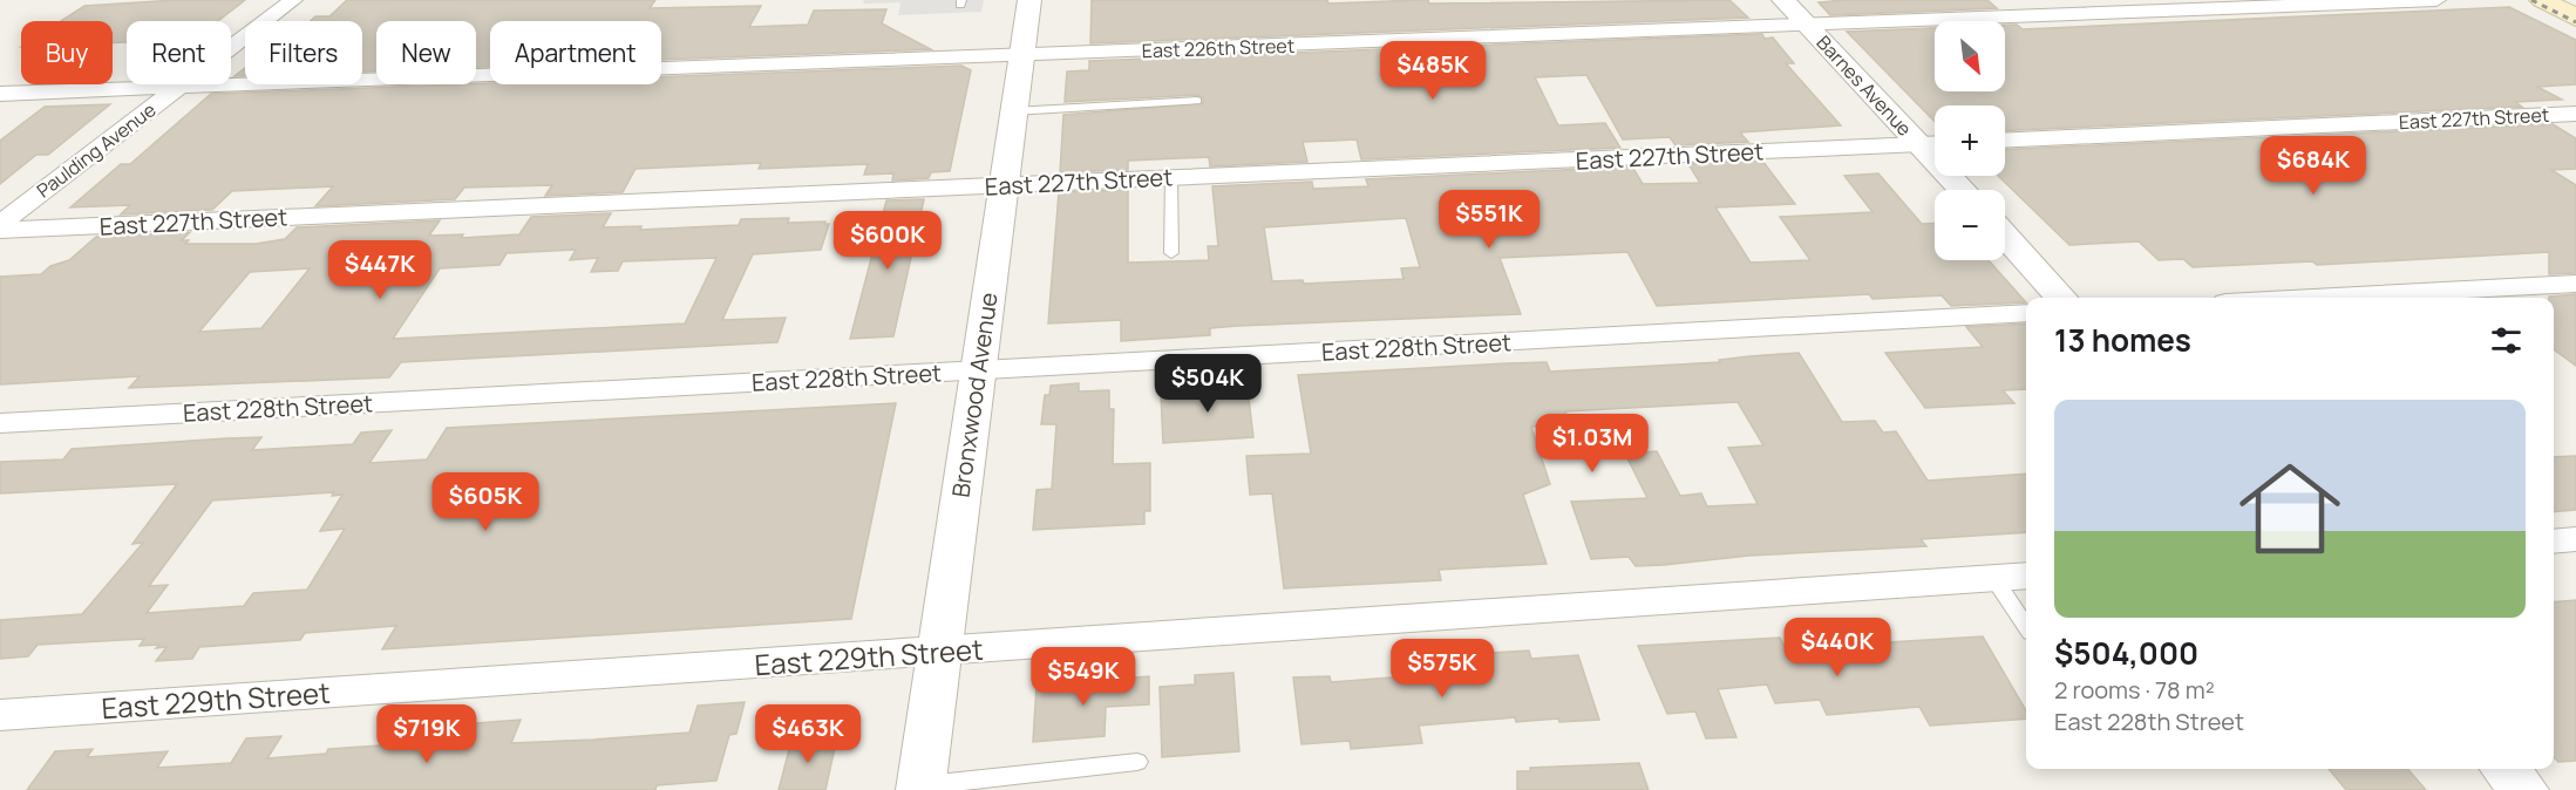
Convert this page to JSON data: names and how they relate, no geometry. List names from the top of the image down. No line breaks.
{"streets":{"street":["East 226th Street","Barnes Avenue","East 227th Street","Paulding Avenue","East 228th Street","Bronxwood Avenue","East 229th Street"]},"crossings":[["East 226th Street","Barnes Avenue"],["East 226th Street","Paulding Avenue"],["East 226th Street","Bronxwood Avenue"],["Barnes Avenue","East 227th Street"],["East 227th Street","Bronxwood Avenue"],["East 228th Street","Bronxwood Avenue"],["Bronxwood Avenue","East 229th Street"]],"north":"bottom right","page":{"map_buttons":["+","−"],"chip":["Buy","Rent","Filters","New","Apartment"],"price":["$485K","$684K","$551K","$600K","$447K","$504K","$1.03M","$605K","$440K","$575K","$549K","$719K","$463K"],"heading":"13 homes","list":[{"name":"$504,000","note":"2 rooms · 78 m² · East 228th Street"}]}}
